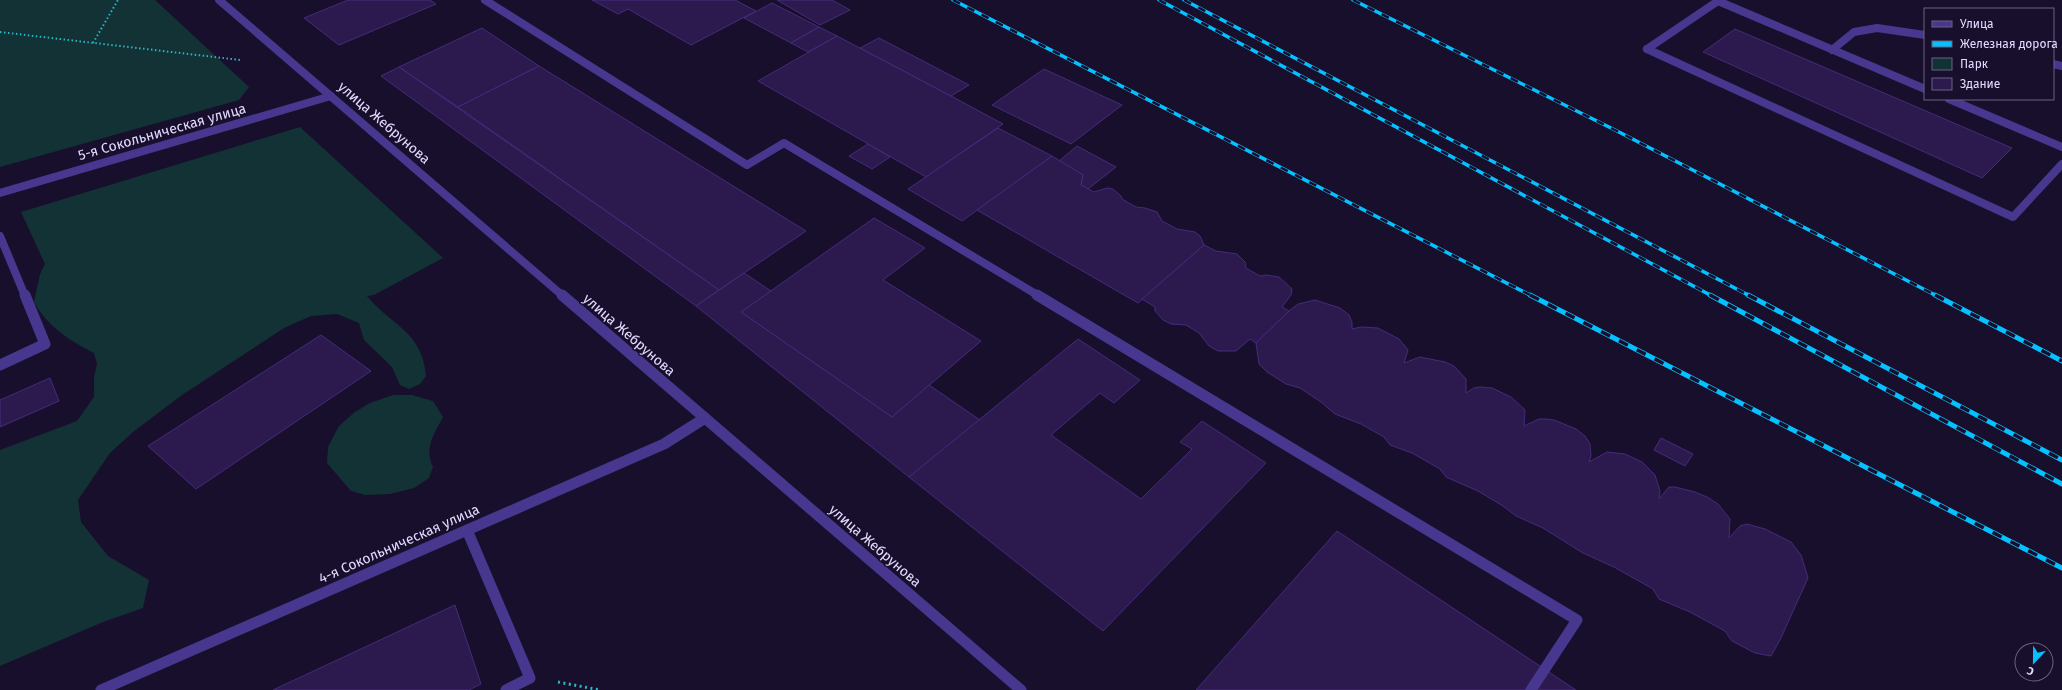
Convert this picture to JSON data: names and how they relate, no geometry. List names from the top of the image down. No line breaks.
{"streets":{"street":["улица Жебрунова","5-я Сокольническая улица","4-я Сокольническая улица"]},"crossings":[["улица Жебрунова","5-я Сокольническая улица"],["улица Жебрунова","4-я Сокольническая улица"]],"legend":["Улица","Железная дорога","Парк","Здание"],"north":"bottom"}
